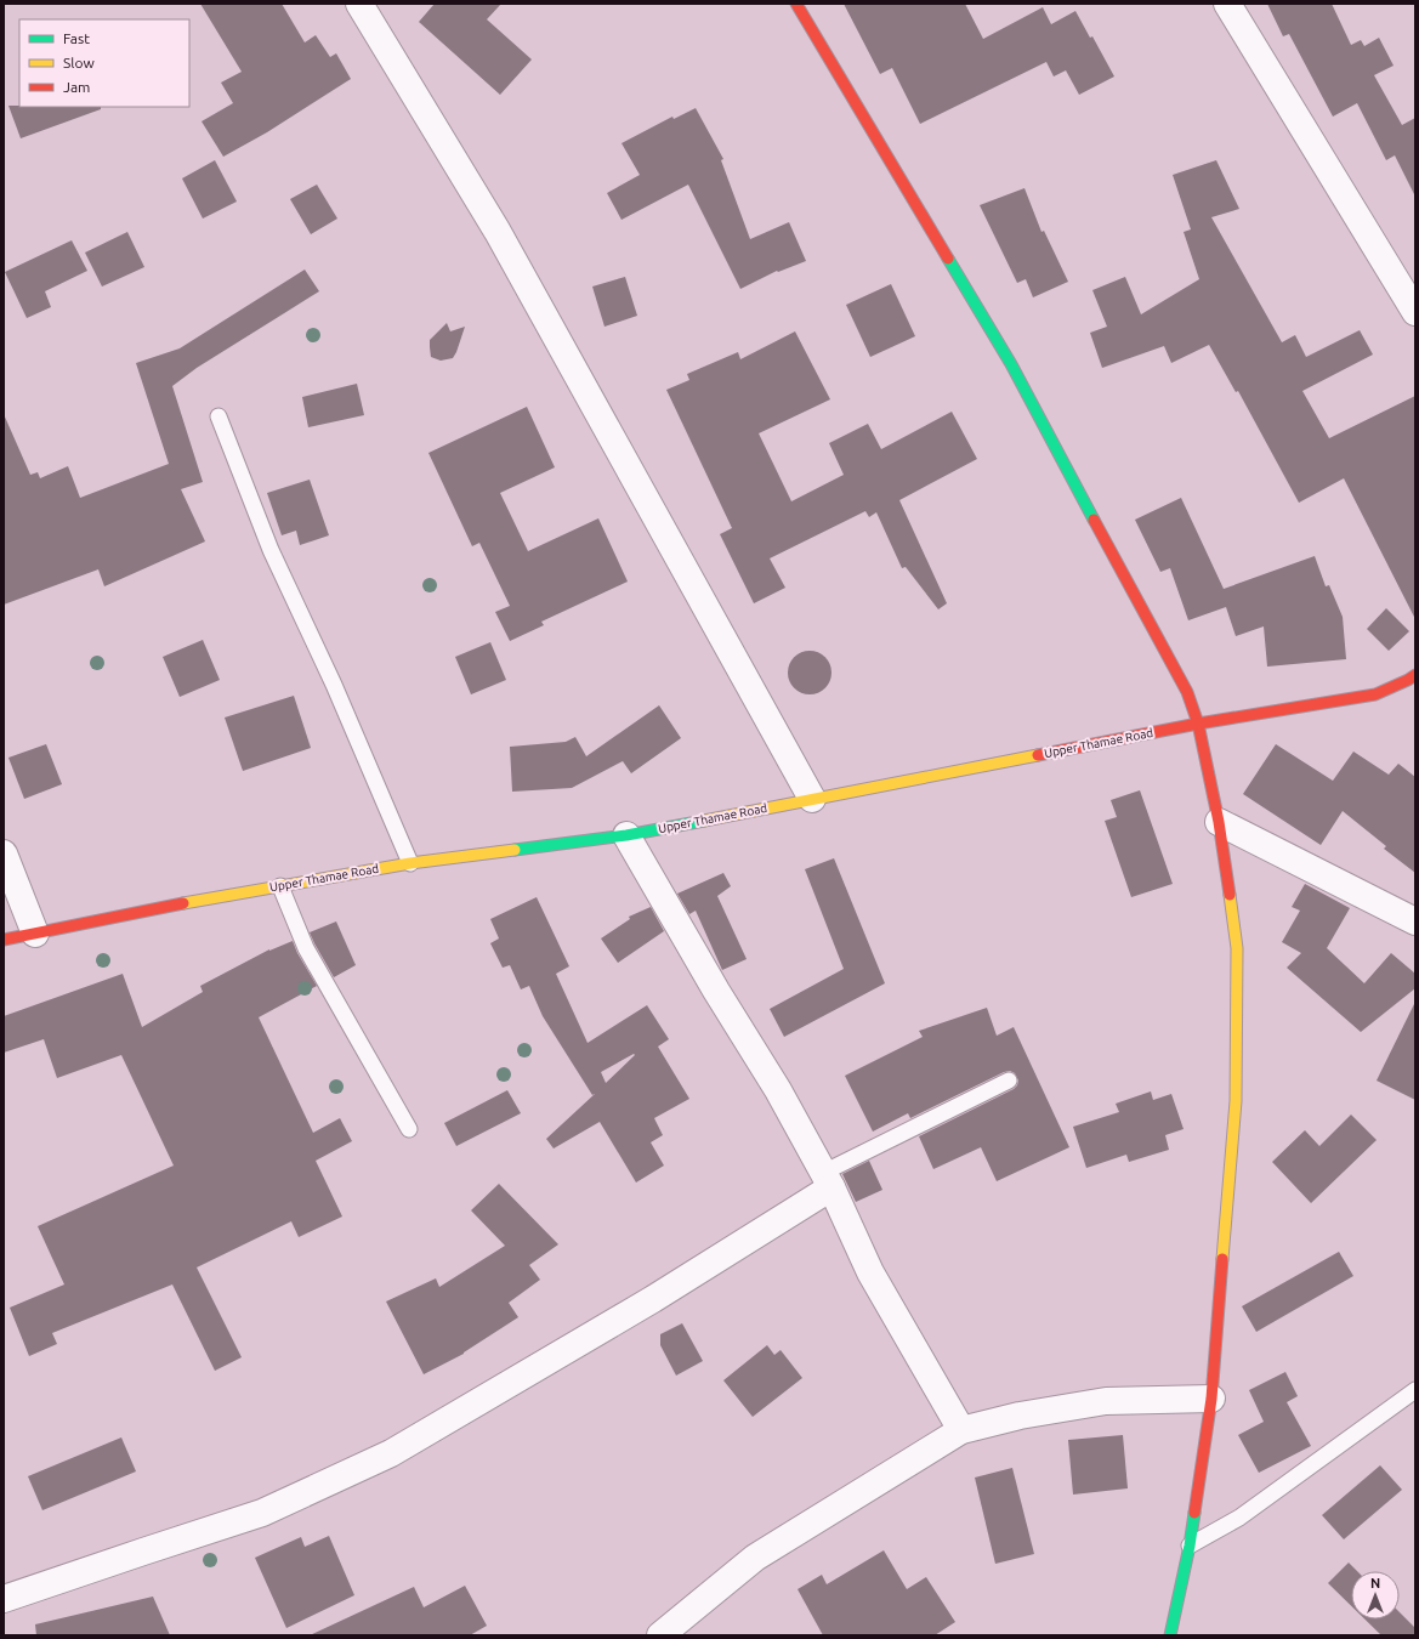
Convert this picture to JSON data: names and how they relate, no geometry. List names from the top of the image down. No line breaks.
{"streets":{"street":["Upper Thamae Road"]},"legend":["Fast","Slow","Jam"],"north":"top"}
